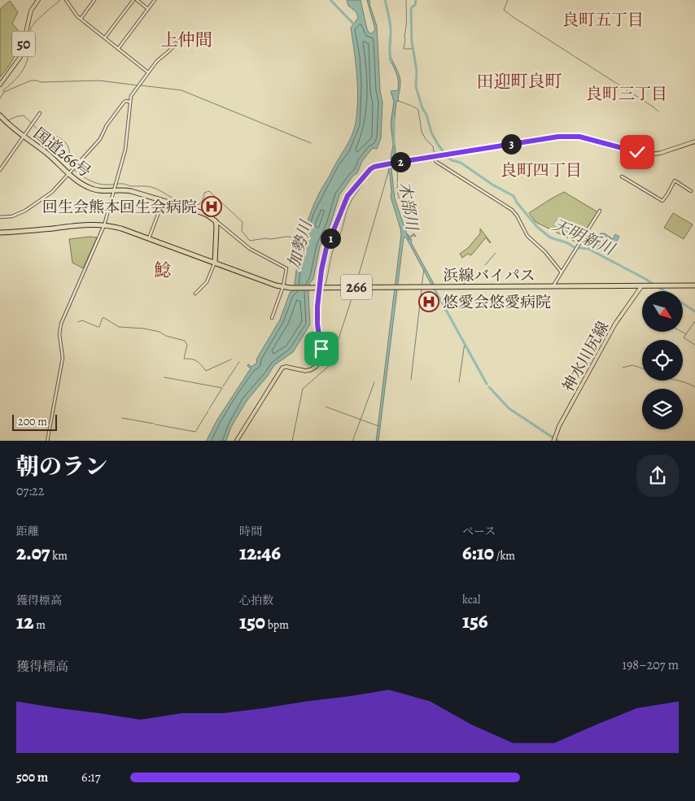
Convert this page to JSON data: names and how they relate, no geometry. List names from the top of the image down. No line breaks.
{"streets":{"highway":["国道266号","浜線バイパス","266"],"main road":["50","神水川尻線"]},"crossings":[["浜線バイパス","神水川尻線"]],"districts":["良町五丁目","上仲間","田迎町良町","良町三丁目","良町四丁目","鯰"],"water":["木部川","天明新川","加勢川"],"places":{"hospital":["回生会熊本回生会病院","悠愛会悠愛病院"]},"scale_bar":"200 m","north":"bottom right","page":{"pins":["3","2","1"],"scale":"200 m","heading":["朝のラン","07:22"],"stats":[["距離","2.07 km"],["時間","12:46"],["ペース","6:10 /km"],["獲得標高","12 m"],["心拍数","150 bpm"],["kcal","156"]],"chart":["獲得標高","198–207 m"],"list":[{"name":"500 m","note":"6:17"}]}}
